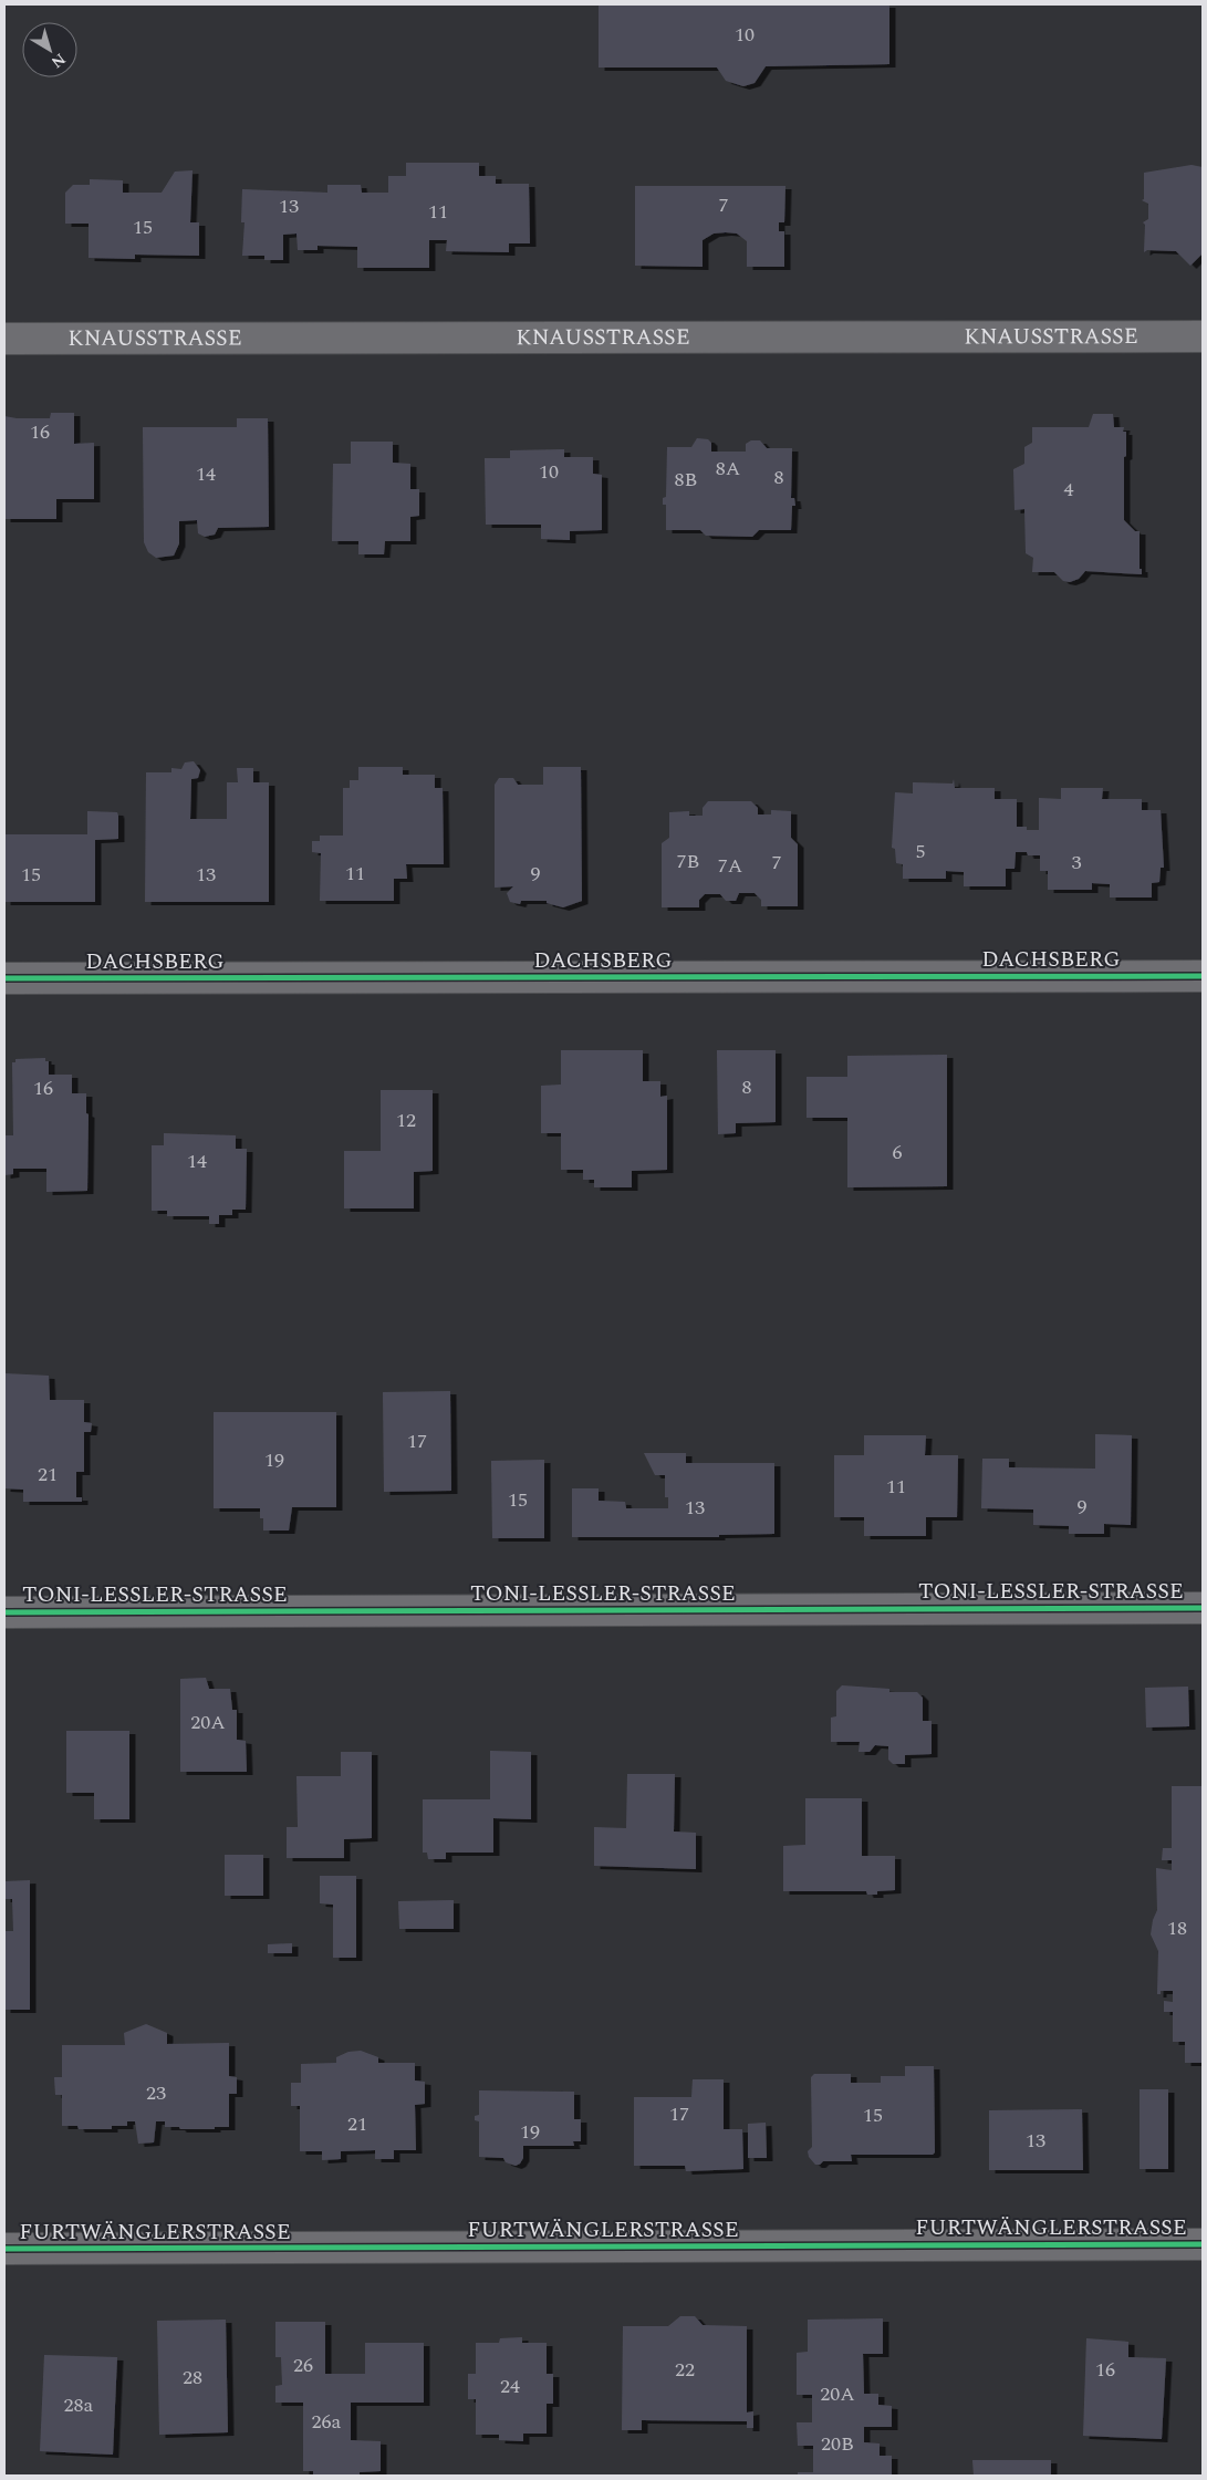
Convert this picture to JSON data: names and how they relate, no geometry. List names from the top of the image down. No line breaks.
{"streets":{"street":["KNAUSSTRASSE","DACHSBERG","TONI-LESSLER-STRASSE","FURTWÄNGLERSTRASSE"]},"house_numbers":["10","7","13","11","15","16","8A","10","14","8","8B","4","5","7B","7","3","7A","11","9","15","13","8","16","12","6","14","17","19","21","11","15","9","13","20A","18","23","17","15","21","19","13","26","22","16","28","24","20A","28a","26a","20B"],"north":"bottom right"}
